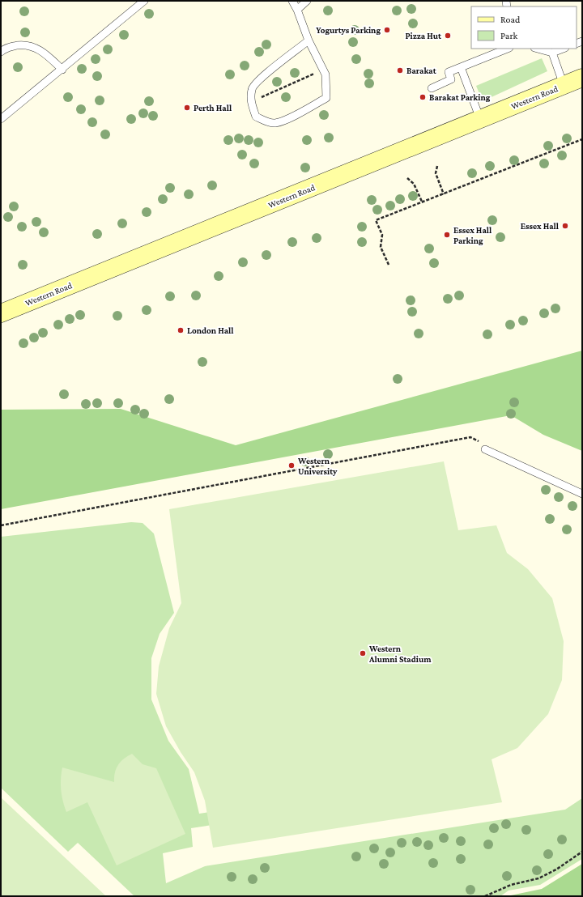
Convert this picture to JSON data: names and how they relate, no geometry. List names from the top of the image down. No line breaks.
{"streets":{"main road":["Western Road"]},"places":["Yogurtys Parking","Pizza Hut","Barakat","Barakat Parking","Perth Hall","Essex Hall","Essex Hall Parking","London Hall","Western University","Western Alumni Stadium"],"legend":["Road","Park"]}
